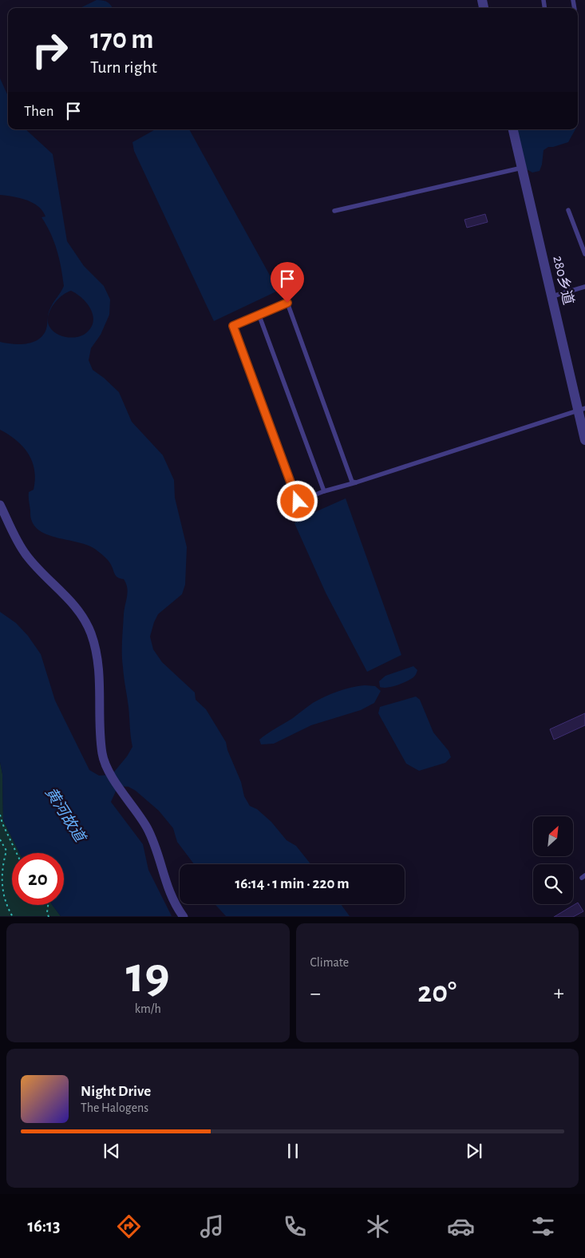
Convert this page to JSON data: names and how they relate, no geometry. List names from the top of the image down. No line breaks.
{"streets":{"street":["280乡道"]},"water":["黄河故道"],"north":"top right","page":{"turn":["170 m","Turn right"],"then":"Then","limit":"20","trip":"16:14 · 1 min · 220 m","tile":[["19","km/h"],"Climate"],"heat":["−","20°","+"],"song":["Night Drive","The Halogens"],"tabs":"16:13"}}
